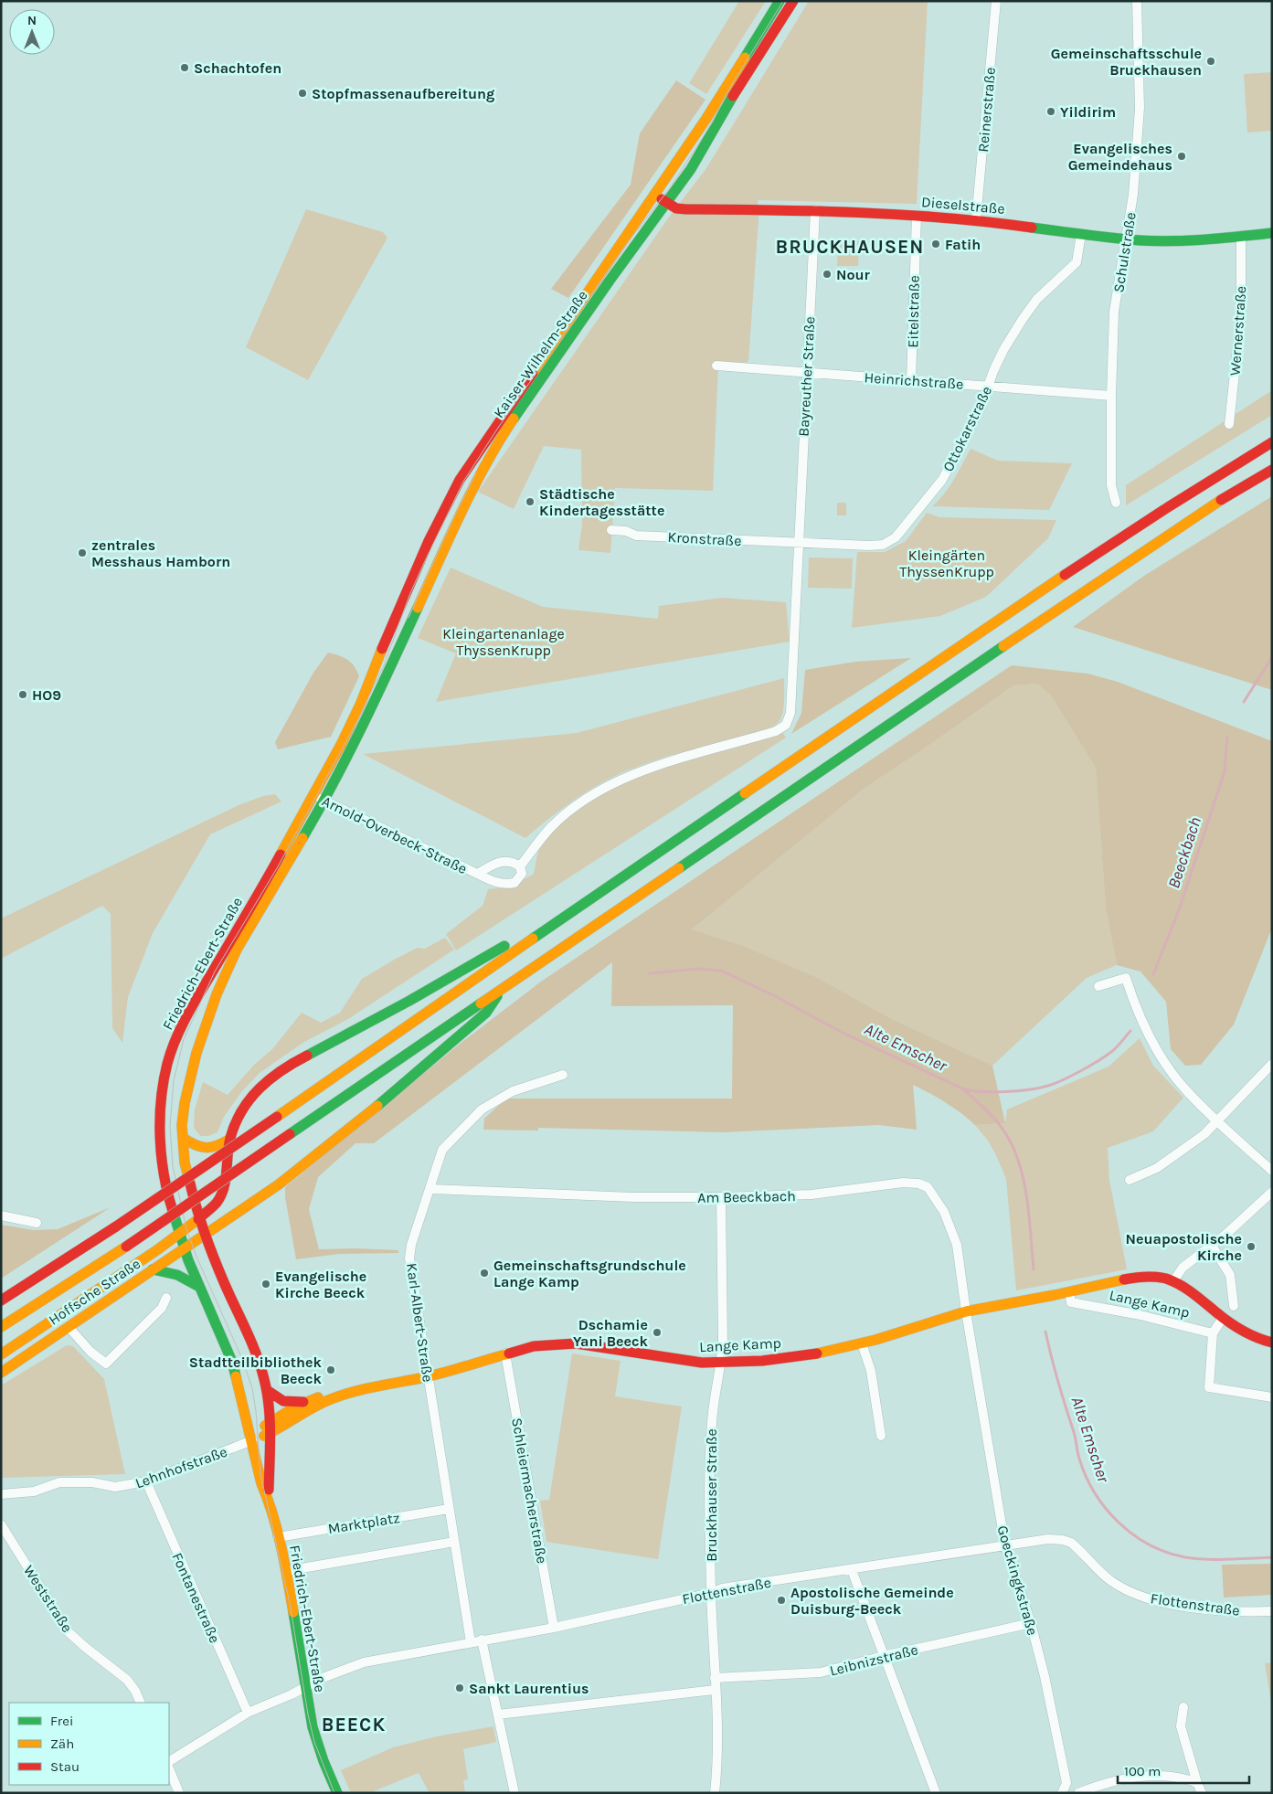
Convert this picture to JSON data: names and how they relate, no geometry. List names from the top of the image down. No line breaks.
{"streets":{"main road":["Dieselstraße","Kaiser-Wilhelm-Straße","Friedrich-Ebert-Straße","Hoffsche Straße","Lange Kamp"],"street":["Reinerstraße","Schulstraße","Eitelstraße","Wernerstraße","Bayreuther Straße","Heinrichstraße","Ottokarstraße","Kronstraße","Arnold-Overbeck-Straße","Am Beeckbach","Karl-Albert-Straße","Lehnhofstraße","Schleiermacherstraße","Bruckhauser Straße","Marktplatz","Goeckingkstraße","Flottenstraße","Fontanestraße","Weststraße","Leibnizstraße"]},"crossings":[["Reinerstraße","Dieselstraße"],["Dieselstraße","Schulstraße"],["Dieselstraße","Eitelstraße"],["Dieselstraße","Wernerstraße"],["Dieselstraße","Kaiser-Wilhelm-Straße"],["Dieselstraße","Bayreuther Straße"],["Dieselstraße","Ottokarstraße"],["Schulstraße","Heinrichstraße"],["Eitelstraße","Heinrichstraße"],["Kaiser-Wilhelm-Straße","Friedrich-Ebert-Straße"],["Bayreuther Straße","Heinrichstraße"],["Bayreuther Straße","Ottokarstraße"],["Bayreuther Straße","Kronstraße"],["Bayreuther Straße","Arnold-Overbeck-Straße"],["Heinrichstraße","Ottokarstraße"],["Ottokarstraße","Kronstraße"],["Ottokarstraße","Arnold-Overbeck-Straße"],["Kronstraße","Arnold-Overbeck-Straße"],["Arnold-Overbeck-Straße","Friedrich-Ebert-Straße"],["Friedrich-Ebert-Straße","Hoffsche Straße"],["Friedrich-Ebert-Straße","Lange Kamp"],["Friedrich-Ebert-Straße","Lehnhofstraße"],["Friedrich-Ebert-Straße","Marktplatz"],["Friedrich-Ebert-Straße","Flottenstraße"],["Am Beeckbach","Lange Kamp"],["Am Beeckbach","Karl-Albert-Straße"],["Am Beeckbach","Bruckhauser Straße"],["Am Beeckbach","Goeckingkstraße"],["Lange Kamp","Karl-Albert-Straße"],["Lange Kamp","Lehnhofstraße"],["Lange Kamp","Schleiermacherstraße"],["Lange Kamp","Bruckhauser Straße"],["Lange Kamp","Goeckingkstraße"],["Karl-Albert-Straße","Marktplatz"],["Karl-Albert-Straße","Flottenstraße"],["Lehnhofstraße","Fontanestraße"],["Schleiermacherstraße","Flottenstraße"],["Bruckhauser Straße","Flottenstraße"],["Bruckhauser Straße","Leibnizstraße"],["Goeckingkstraße","Flottenstraße"],["Goeckingkstraße","Leibnizstraße"],["Flottenstraße","Fontanestraße"]],"districts":["BRUCKHAUSEN","BEECK"],"water":["Beeckbach","Alte Emscher"],"parks":["Kleingärten ThyssenKrupp","Kleingartenanlage ThyssenKrupp"],"places":["Gemeinschaftsschule Bruckhausen","Schachtofen","Stopfmassenaufbereitung","Yildirim","Evangelisches Gemeindehaus","Fatih","Nour","Städtische Kindertagesstätte","zentrales Messhaus Hamborn","HO9","Neuapostolische Kirche","Gemeinschaftsgrundschule Lange Kamp","Evangelische Kirche Beeck","Dschamie Yani Beeck","Stadtteilbibliothek Beeck","Apostolische Gemeinde Duisburg-Beeck","Sankt Laurentius"],"legend":["Frei","Zäh","Stau"],"scale_bar":"100 m","north":"top"}
